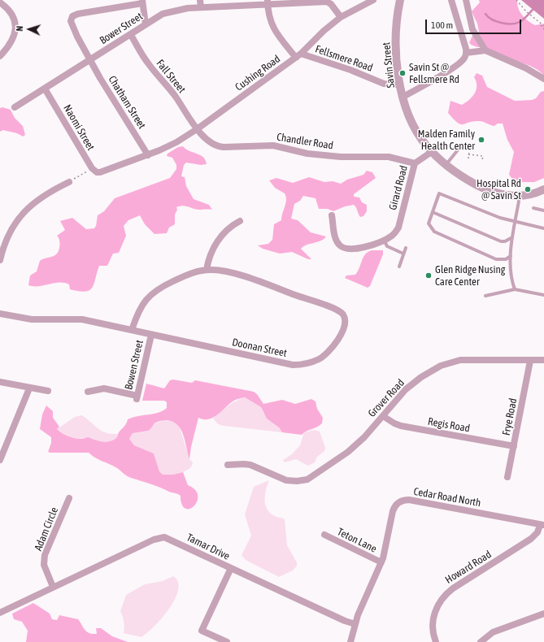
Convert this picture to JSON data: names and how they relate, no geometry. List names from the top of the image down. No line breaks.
{"streets":{"street":["Bower Street","Fellsmere Road","Savin Street","Cushing Road","Fall Street","Chatham Street","Naomi Street","Chandler Road","Girard Road","Doonan Street","Bowen Street","Grover Road","Frye Road","Regis Road","Cedar Road North","Adam Circle","Teton Lane","Tamar Drive","Howard Road"]},"crossings":[["Bower Street","Cushing Road"],["Bower Street","Fall Street"],["Bower Street","Chatham Street"],["Bower Street","Naomi Street"],["Fellsmere Road","Savin Street"],["Fellsmere Road","Cushing Road"],["Savin Street","Girard Road"],["Cushing Road","Fall Street"],["Cushing Road","Chatham Street"],["Cushing Road","Chandler Road"],["Fall Street","Chandler Road"],["Chandler Road","Girard Road"],["Doonan Street","Bowen Street"],["Grover Road","Frye Road"],["Grover Road","Regis Road"],["Frye Road","Regis Road"],["Cedar Road North","Teton Lane"],["Cedar Road North","Tamar Drive"],["Cedar Road North","Howard Road"],["Adam Circle","Tamar Drive"]],"places":["Savin St @ Fellsmere Rd","Malden Family Health Center","Hospital Rd @ Savin St","Glen Ridge Nusing Care Center"],"scale_bar":"100 m","north":"left"}
